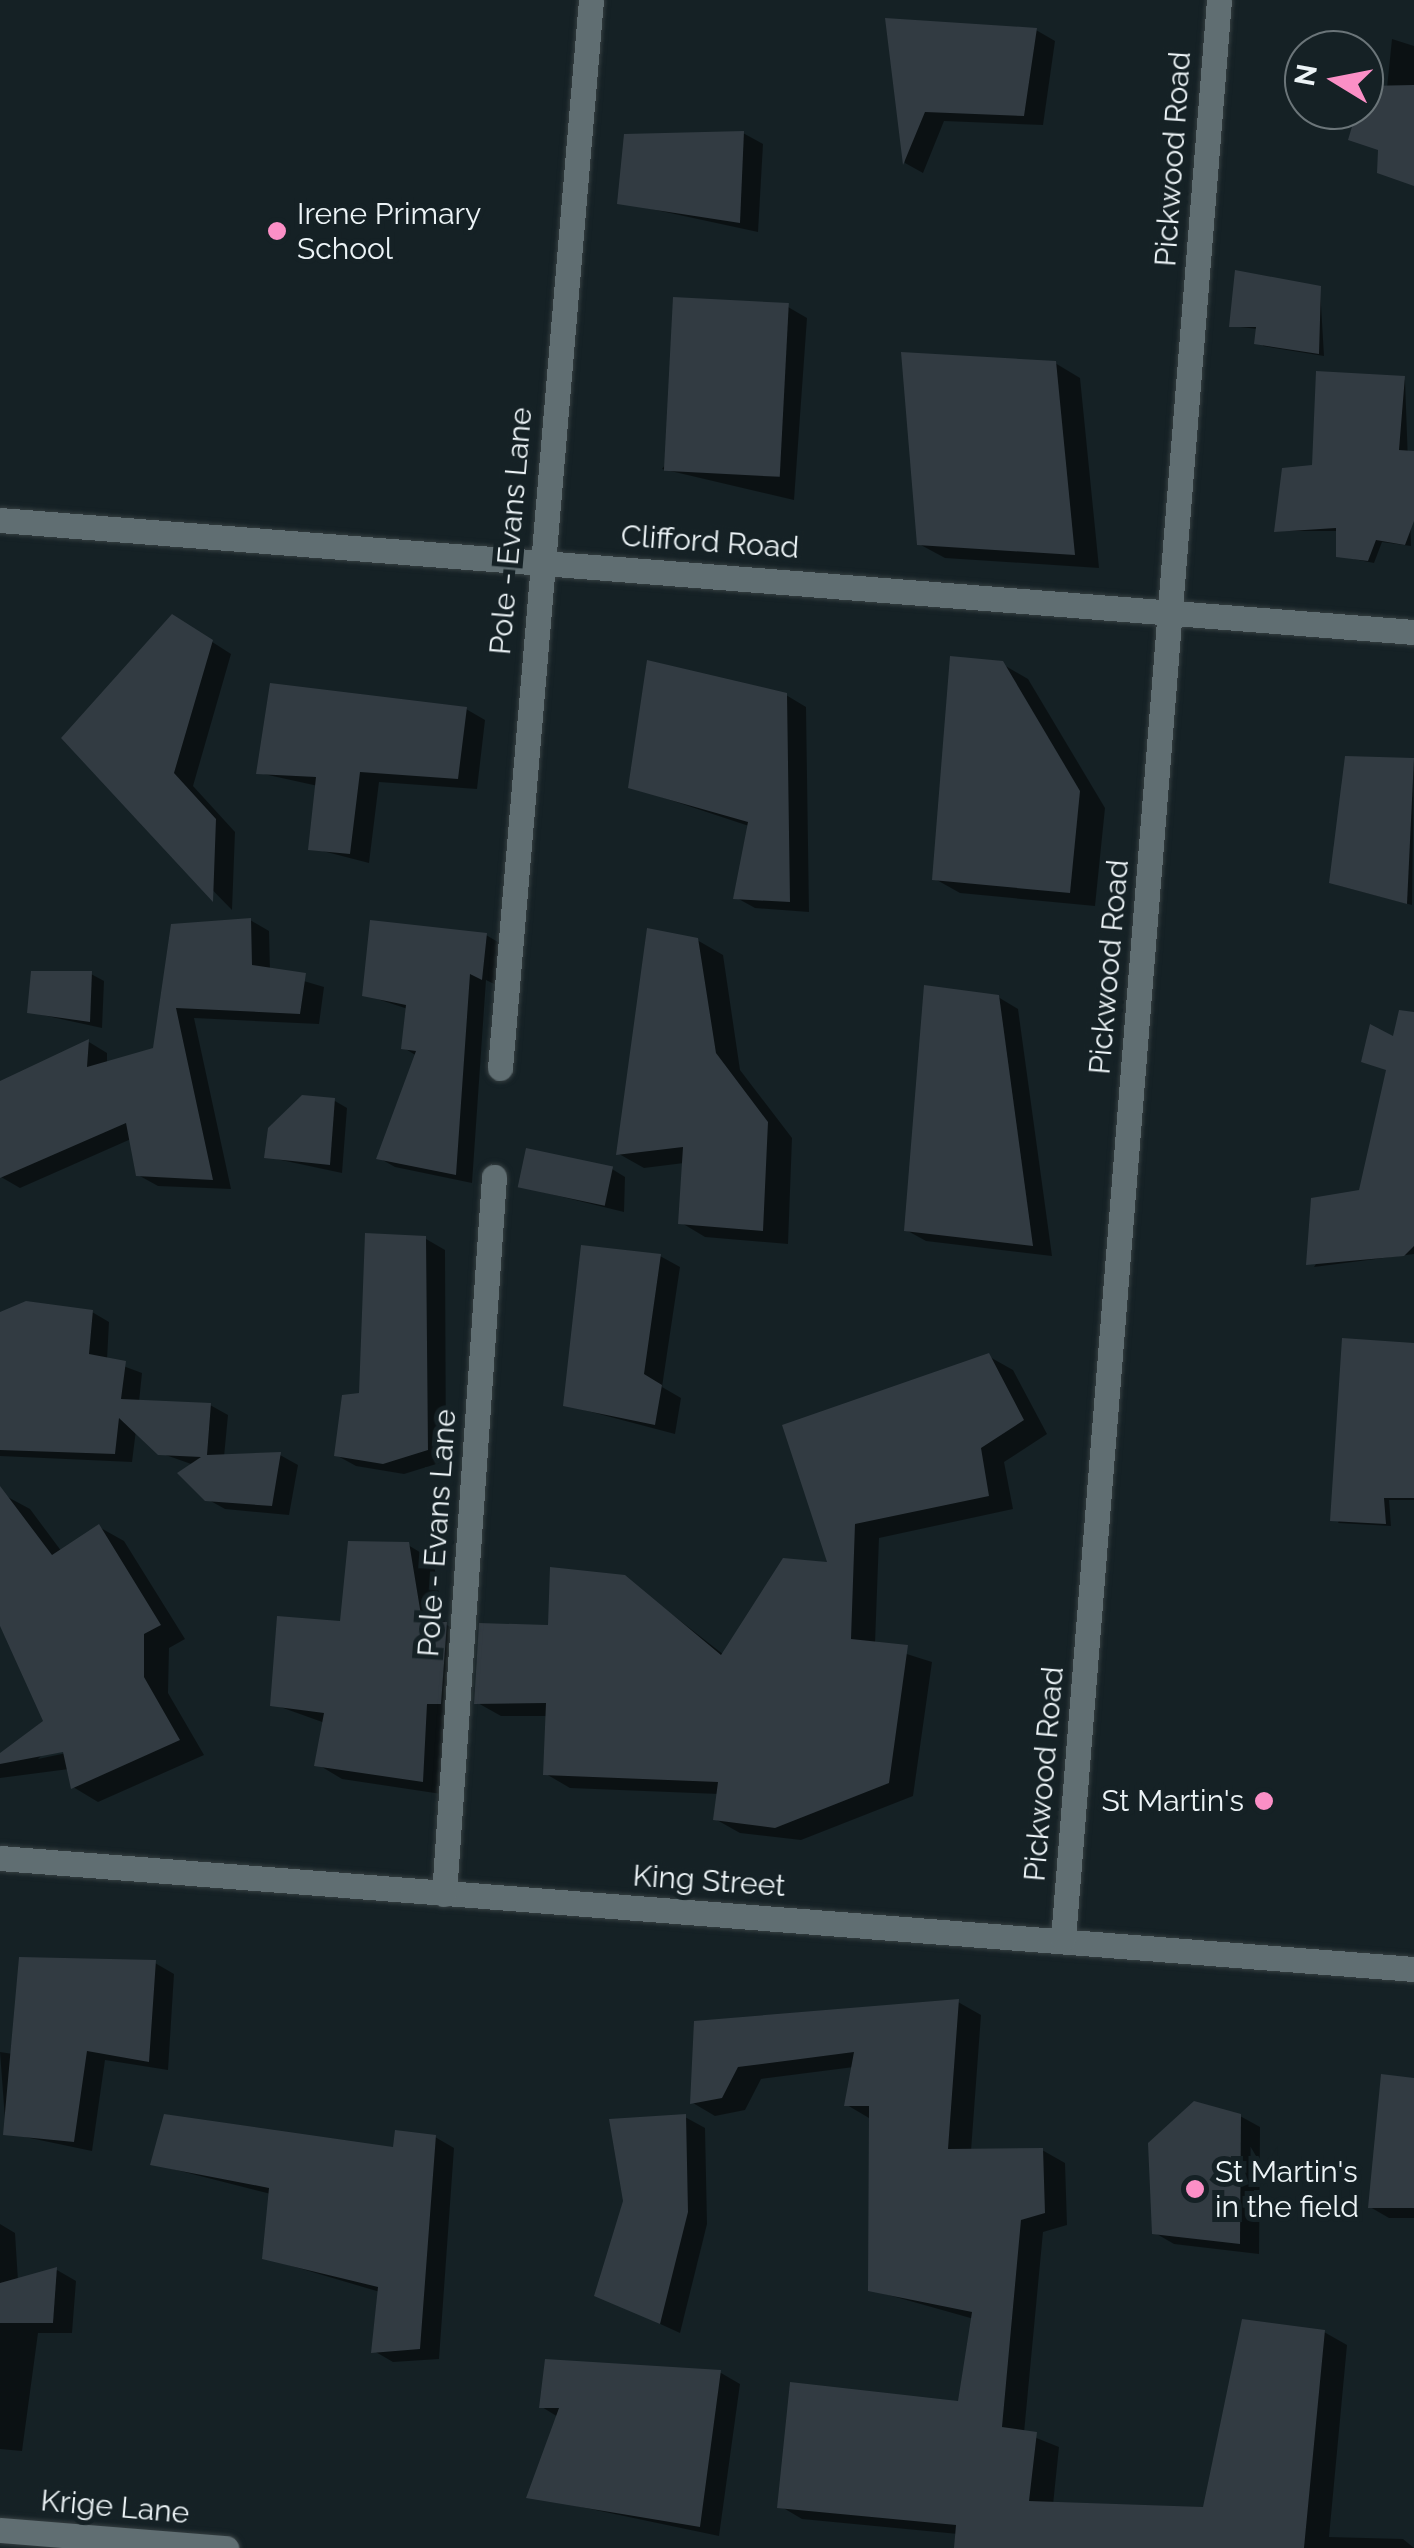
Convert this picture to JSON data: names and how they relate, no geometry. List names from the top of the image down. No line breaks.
{"streets":{"street":["Pickwood Road","Pole - Evans Lane","Clifford Road","King Street","Krige Lane"]},"crossings":[["Pickwood Road","Clifford Road"],["Pickwood Road","King Street"],["Pole - Evans Lane","Clifford Road"],["Pole - Evans Lane","King Street"]],"places":["Irene Primary School","St Martin's","St Martin's in the field"],"north":"left"}
